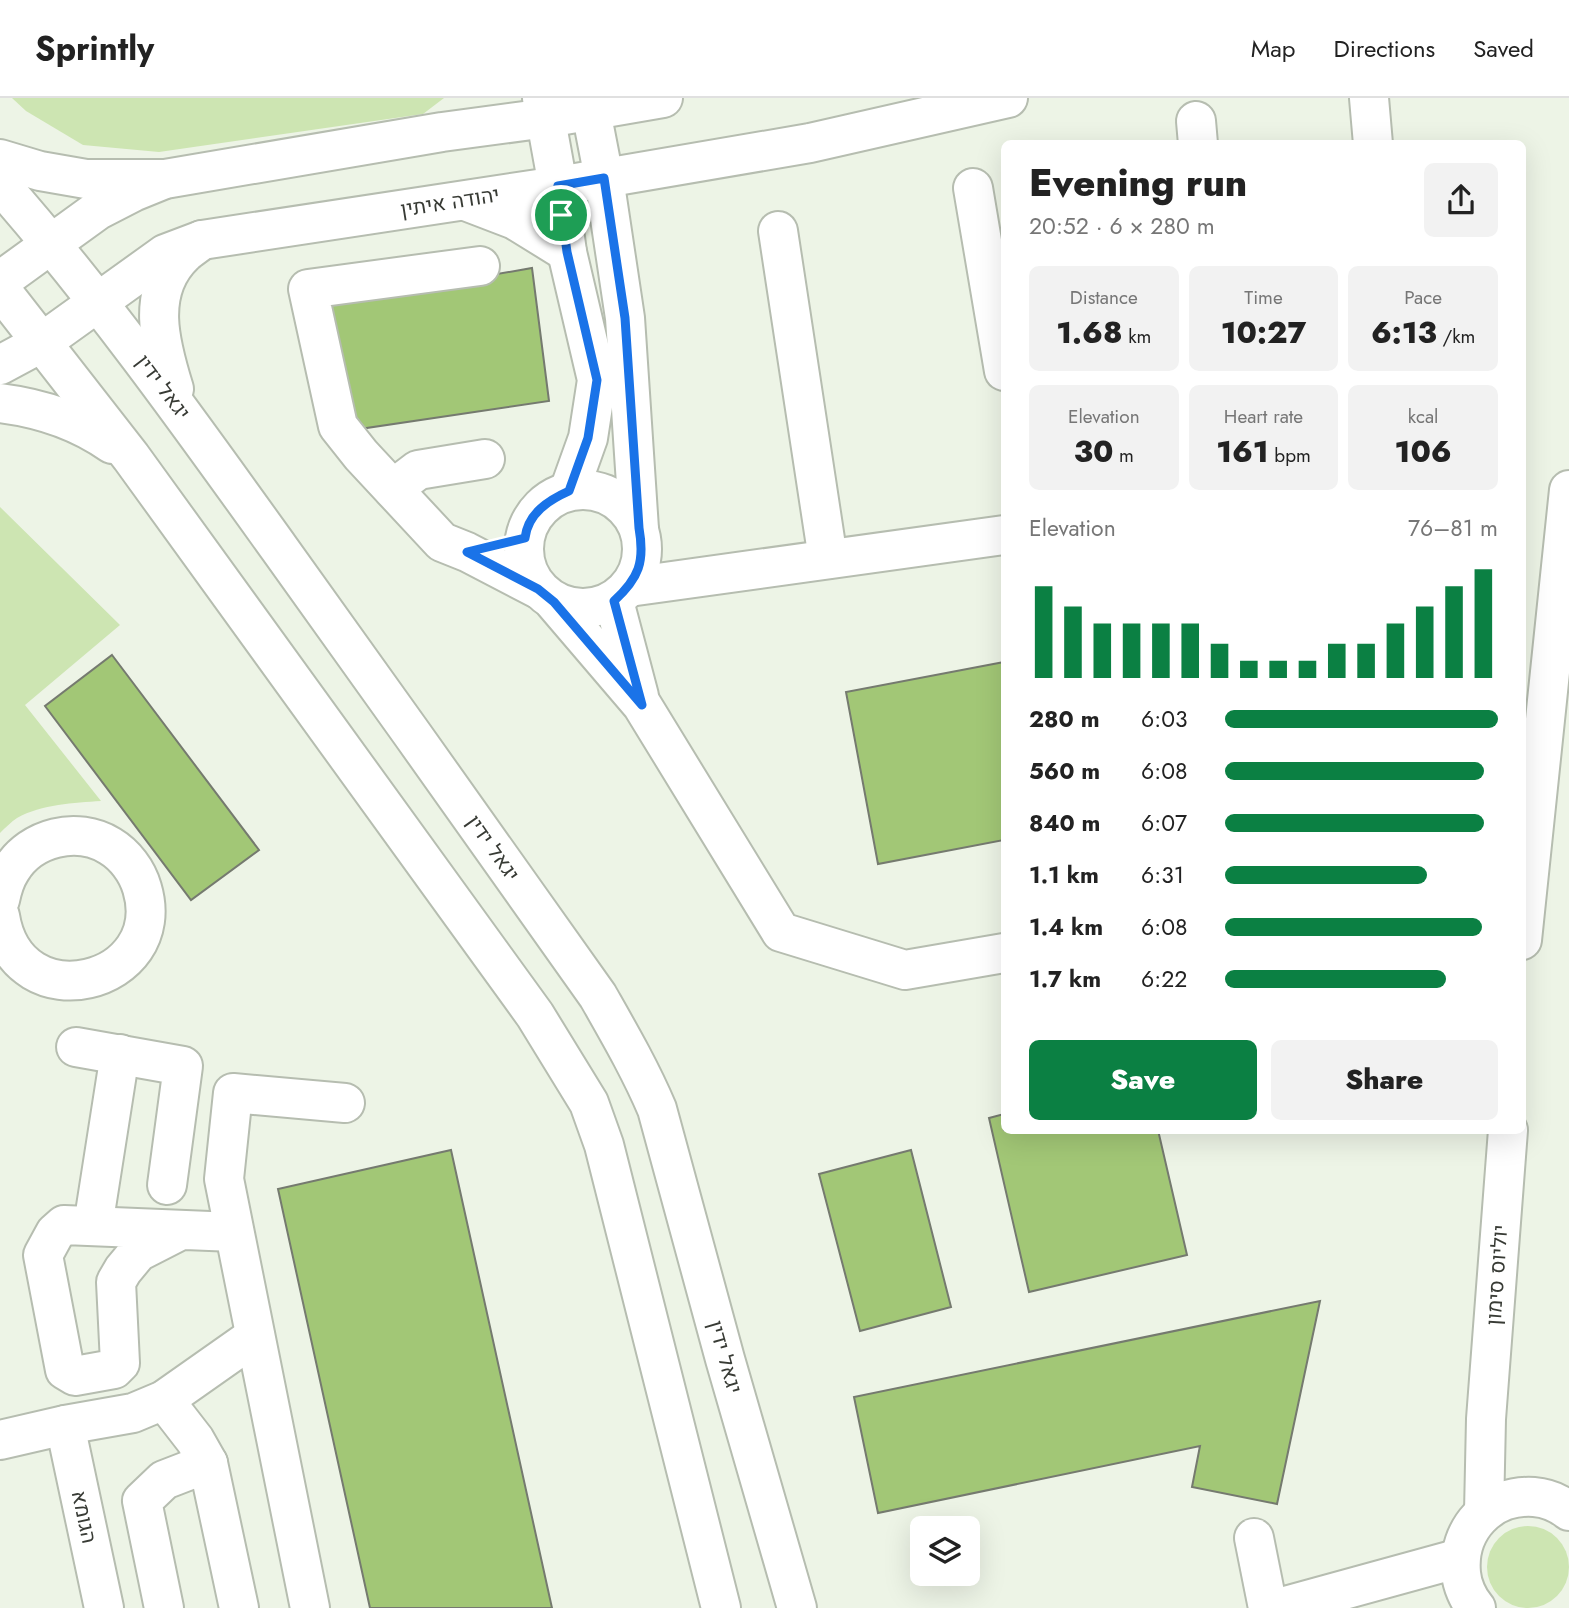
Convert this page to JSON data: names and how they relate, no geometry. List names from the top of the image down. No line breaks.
{"streets":{"street":["יהודה איתין","יגאל ידין","יוליוס סימון","הגומא"]},"crossings":[["יהודה איתין","יגאל ידין"]],"page":{"header":"Sprintly","nav":["Map","Directions","Saved"],"heading":["Evening run","20:52 · 6 × 280 m"],"stats":[["Distance","1.68 km"],["Time","10:27"],["Pace","6:13 /km"],["Elevation","30 m"],["Heart rate","161 bpm"],["kcal","106"]],"chart":["Elevation","76–81 m"],"list":[{"name":"280 m","note":"6:03"},{"name":"560 m","note":"6:08"},{"name":"840 m","note":"6:07"},{"name":"1.1 km","note":"6:31"},{"name":"1.4 km","note":"6:08"},{"name":"1.7 km","note":"6:22"}],"buttons":["Save","Share"]}}
